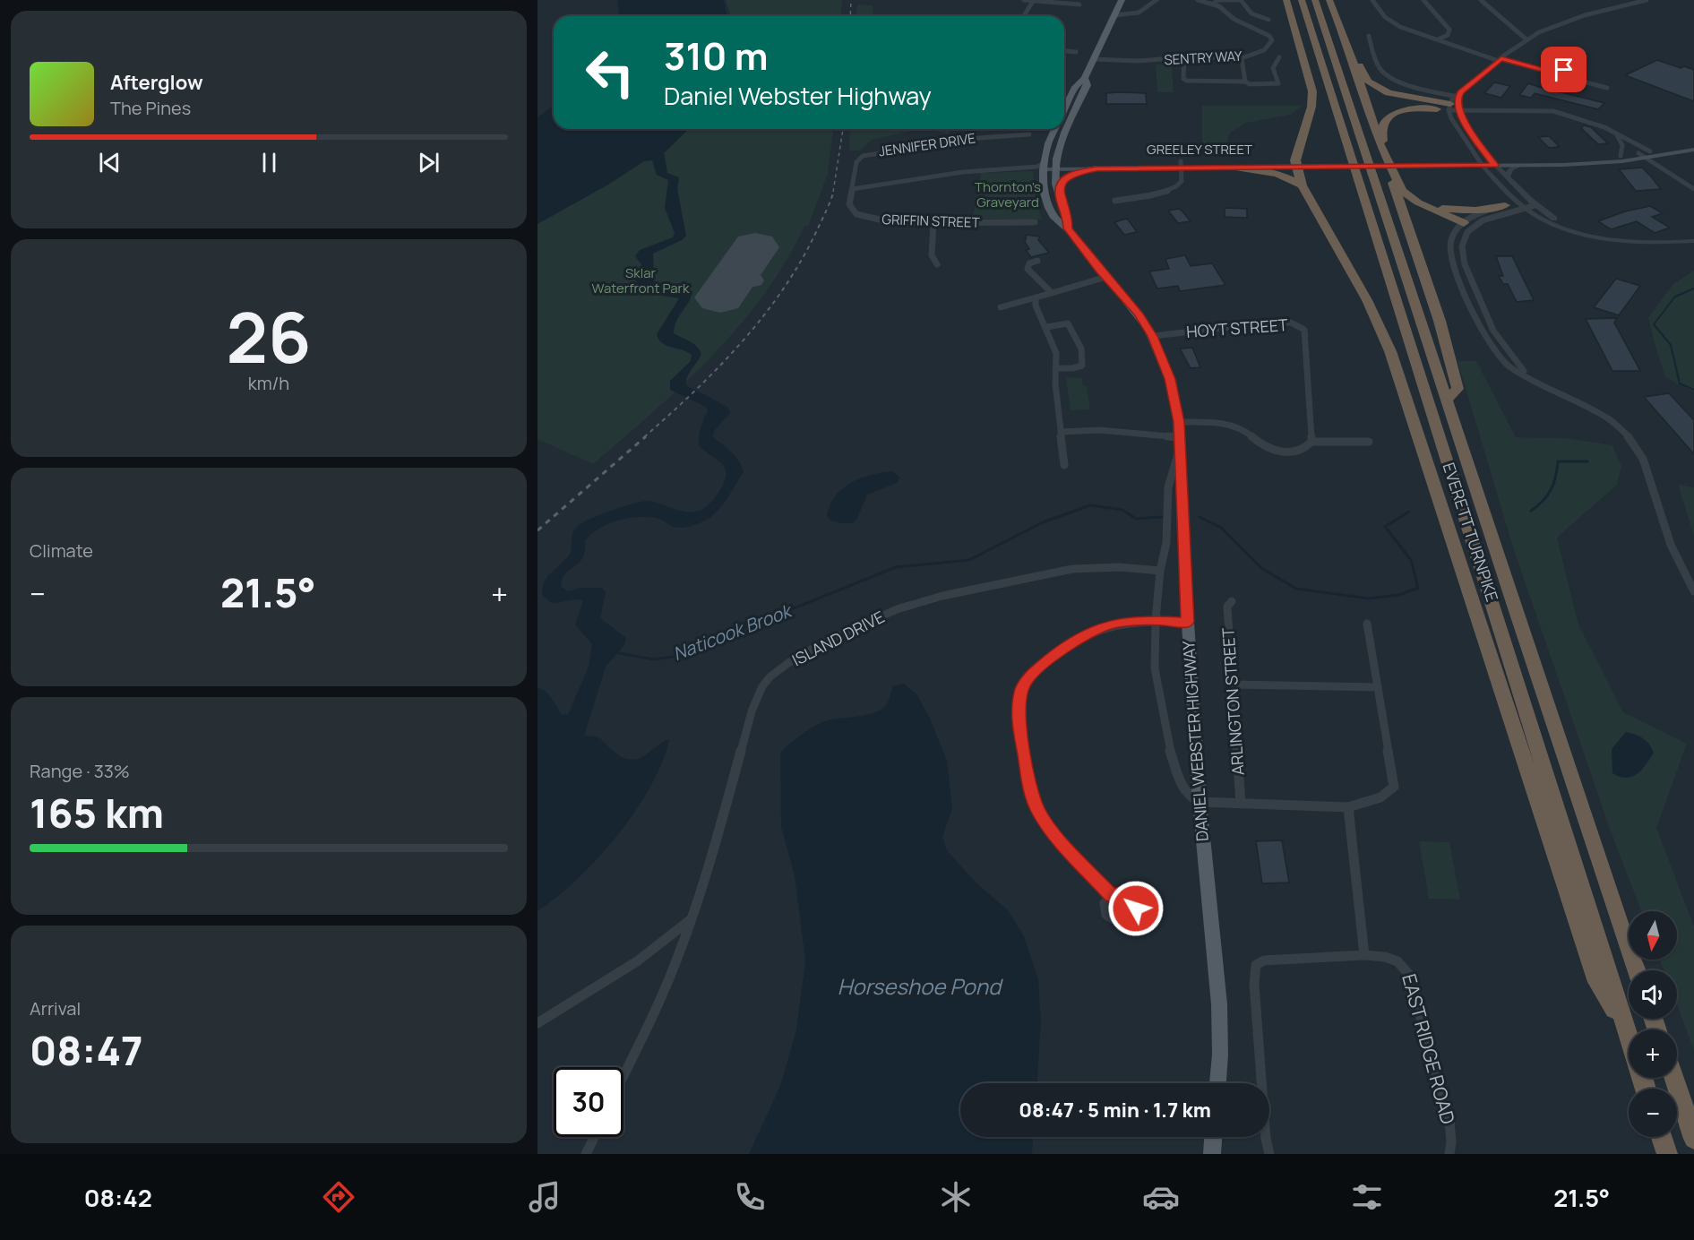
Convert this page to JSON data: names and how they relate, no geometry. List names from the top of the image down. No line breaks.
{"streets":{"highway":["EVERETT TURNPIKE"],"main road":["GREELEY STREET","DANIEL WEBSTER HIGHWAY"],"street":["SENTRY WAY","JENNIFER DRIVE","GRIFFIN STREET","HOYT STREET","ISLAND DRIVE","ARLINGTON STREET","EAST RIDGE ROAD"]},"crossings":[["SENTRY WAY","DANIEL WEBSTER HIGHWAY"],["JENNIFER DRIVE","GREELEY STREET"],["JENNIFER DRIVE","GRIFFIN STREET"],["GREELEY STREET","GRIFFIN STREET"],["GREELEY STREET","EVERETT TURNPIKE"],["GREELEY STREET","DANIEL WEBSTER HIGHWAY"],["HOYT STREET","DANIEL WEBSTER HIGHWAY"]],"water":["Naticook Brook","Horseshoe Pond"],"parks":["Thornton's Graveyard","Sklar Waterfront Park"],"north":"bottom","page":{"turn":["310 m","Daniel Webster Highway"],"song":["Afterglow","The Pines"],"tile":[["26","km/h"],"Climate",["Range · 33%","165 km"],["Arrival","08:47"]],"heat":["−","21.5°","+"],"map_buttons":["+","−"],"limit":"30","trip":"08:47 · 5 min · 1.7 km","tabs":["08:42","21.5°"]}}
